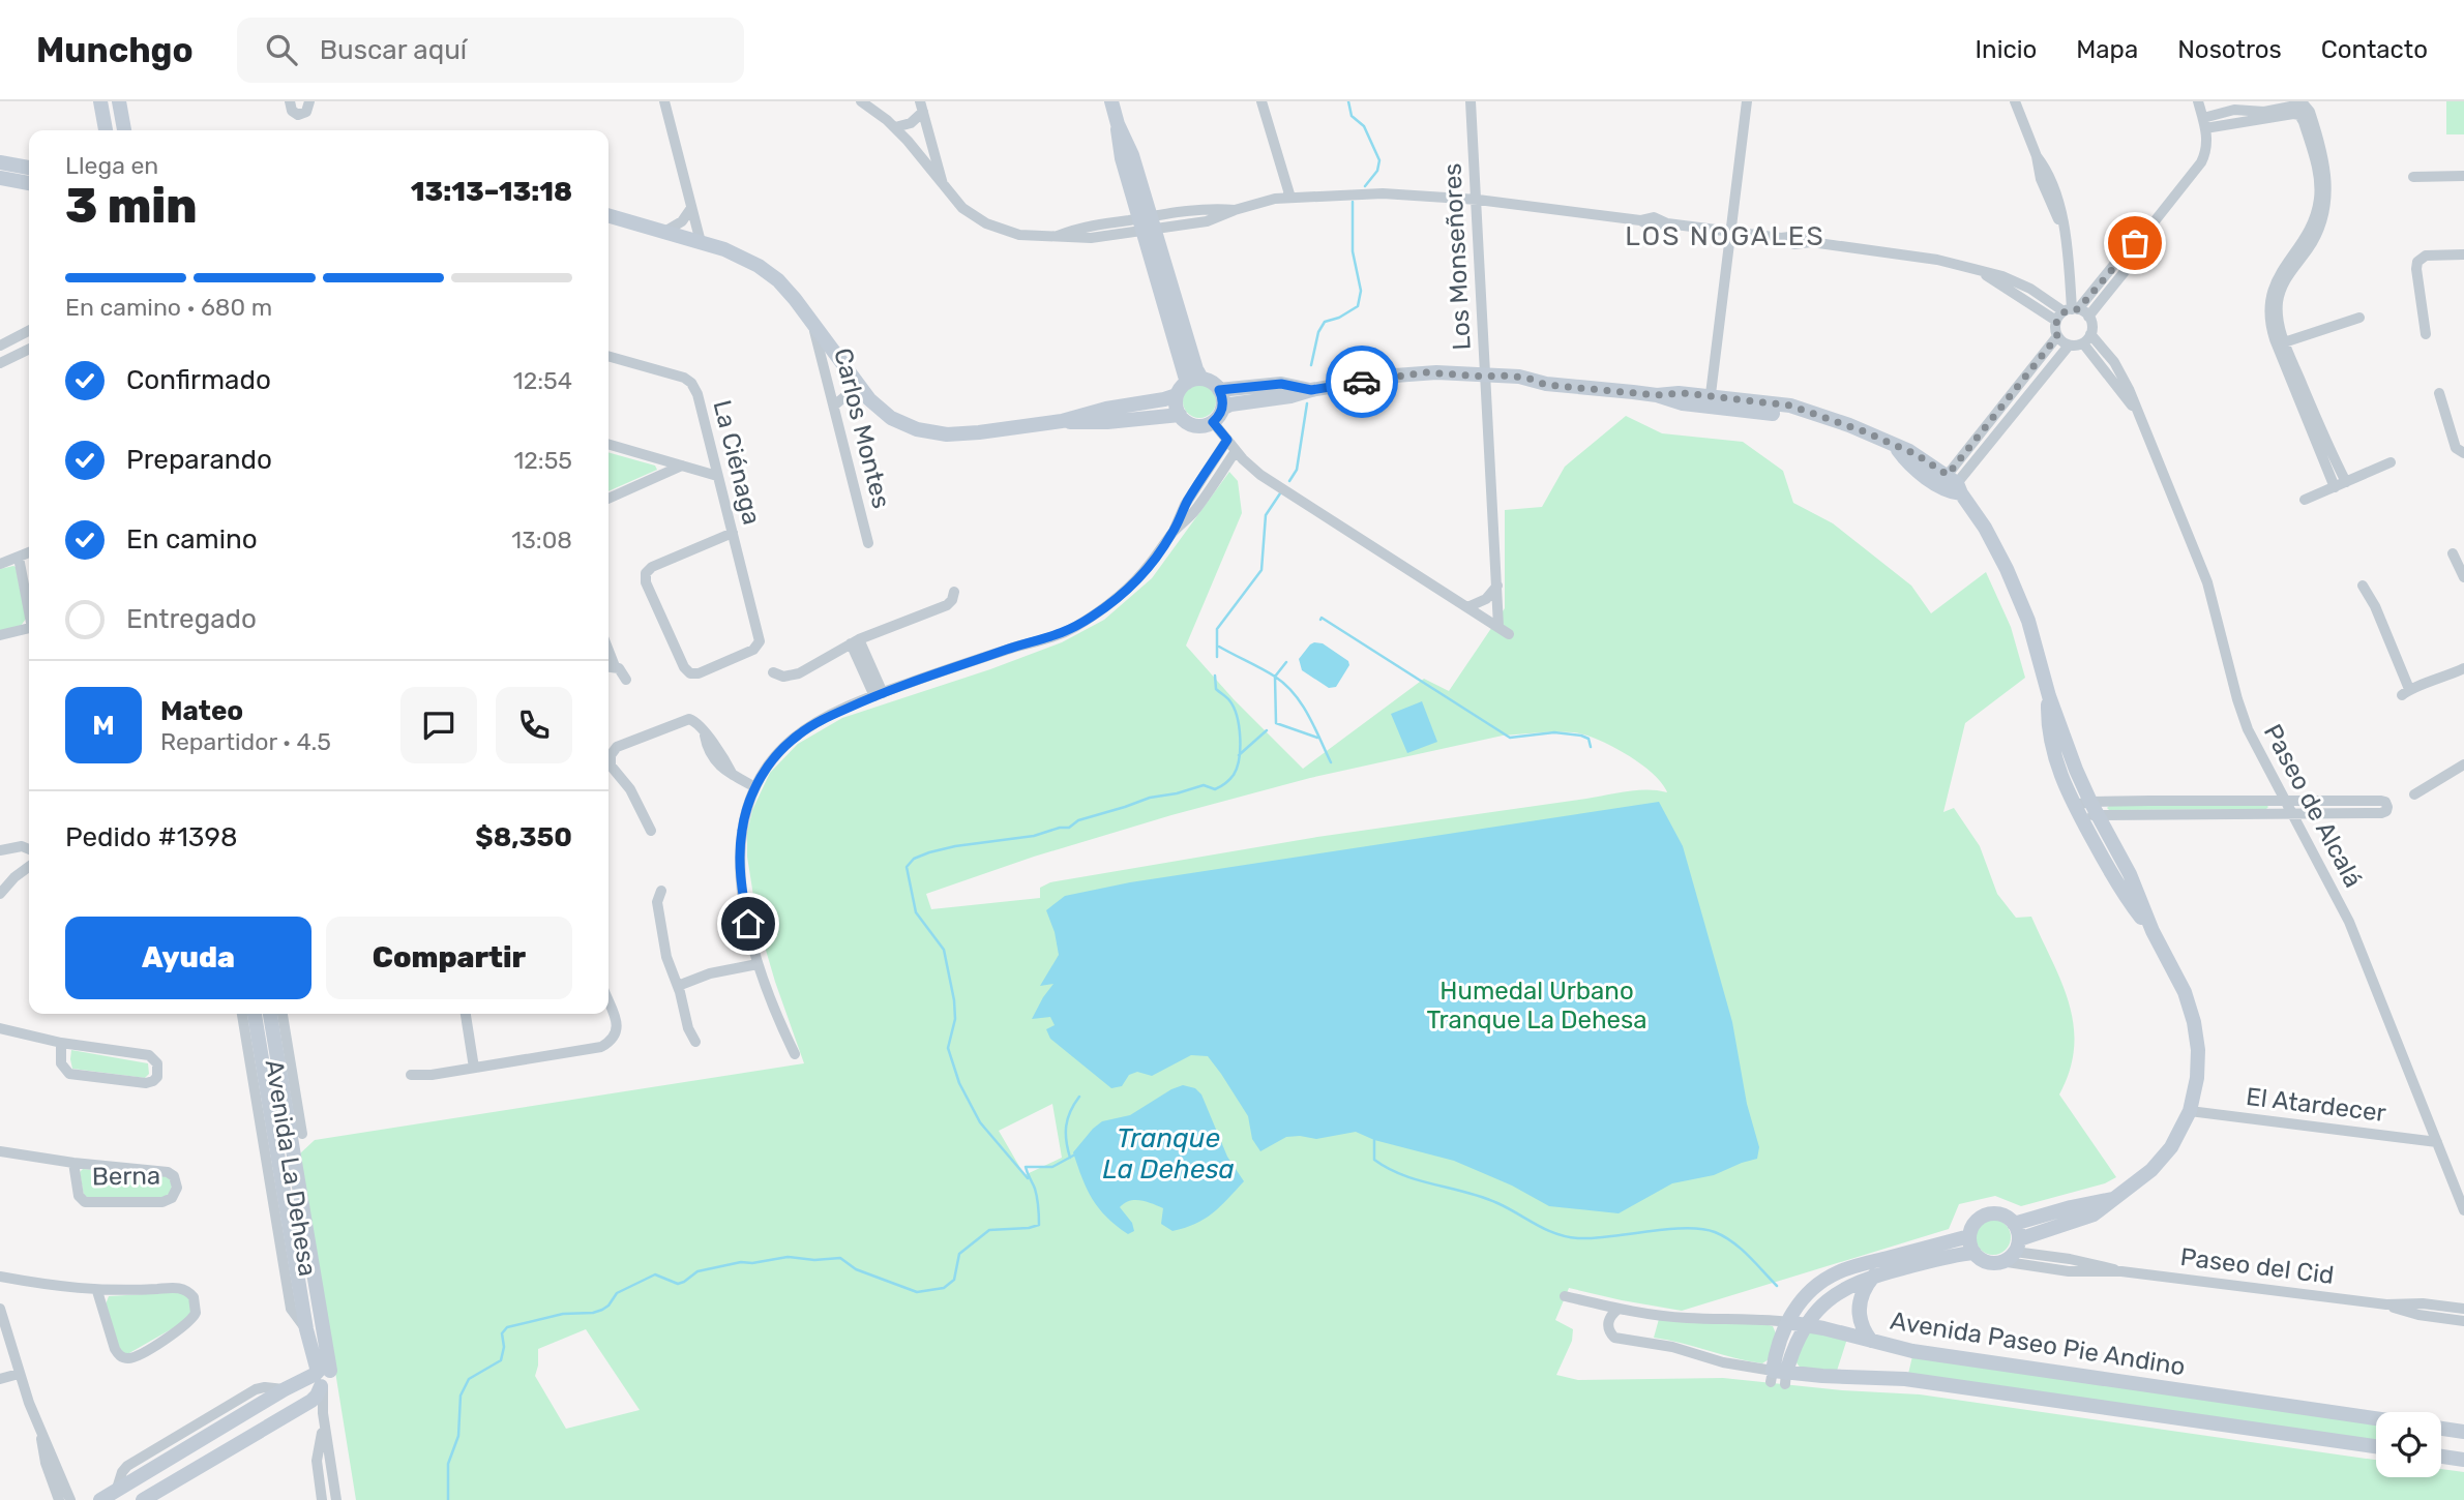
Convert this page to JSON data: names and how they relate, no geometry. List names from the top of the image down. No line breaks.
{"streets":{"street":["Los Monseñores","Carlos Montes","La Ciénaga","Paseo de Alcalá","El Atardecer","Avenida La Dehesa","Berna","Paseo del Cid","Avenida Paseo Pie Andino"]},"crossings":[["Paseo de Alcalá","El Atardecer"]],"districts":["LOS NOGALES"],"water":["Tranque La Dehesa"],"parks":["Humedal Urbano Tranque La Dehesa"],"page":{"header":"Munchgo","search":"Buscar aquí","nav":["Inicio","Mapa","Nosotros","Contacto"],"heading":["3 min","Llega en","13:13–13:18"],"panel":["Mateo","Repartidor · 4.5","Pedido #1398","$8,350"],"bar":"En camino · 680 m","list":[["Confirmado","12:54"],["Preparando","12:55"],["En camino","13:08"],"Entregado"],"round":"M","buttons":["Ayuda","Compartir"]}}
